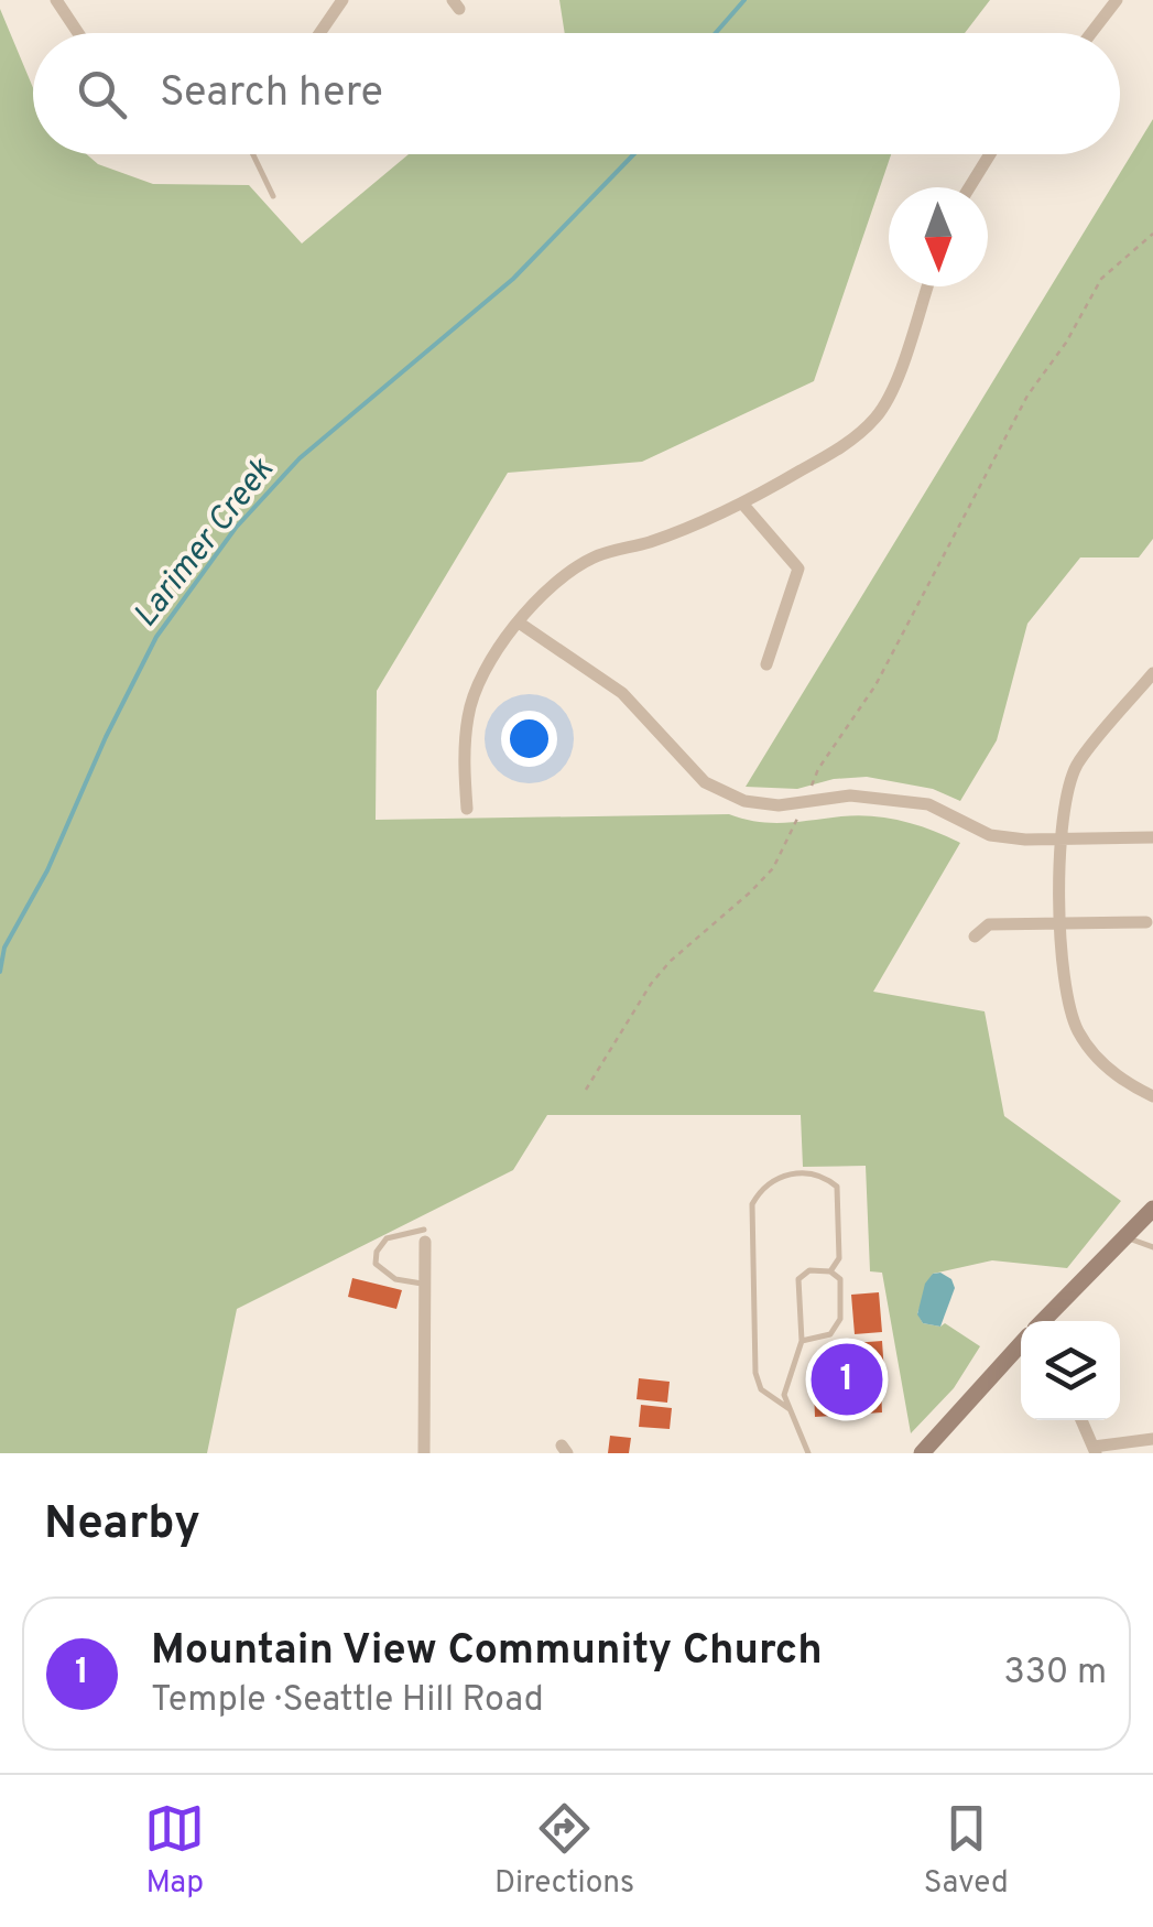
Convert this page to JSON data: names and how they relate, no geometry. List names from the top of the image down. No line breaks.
{"water":["Larimer Creek"],"north":"bottom","page":{"search":"Search here","pins":"1","heading":"Nearby","list":[{"mark":"1","name":"Mountain View Community Church","note":"Temple · Seattle Hill Road","value":"330 m"}],"nav":["Map","Directions","Saved"]}}
